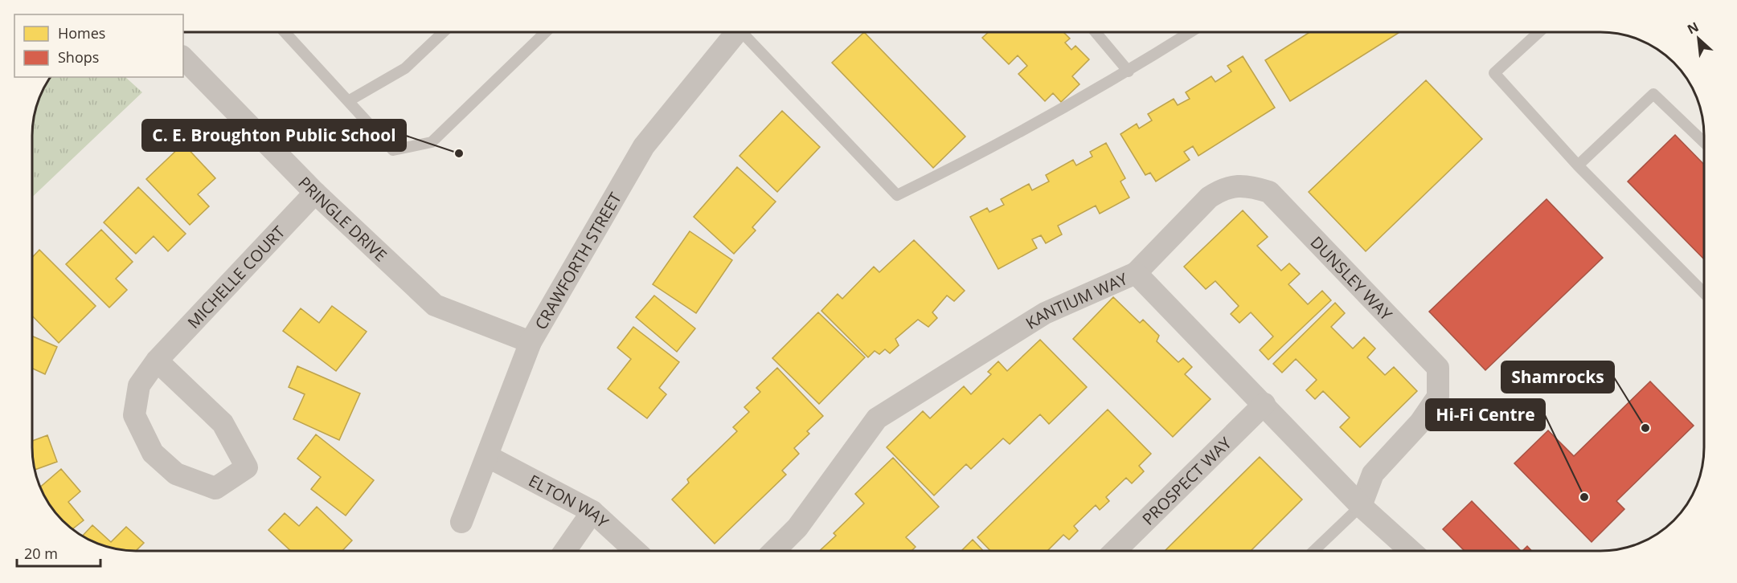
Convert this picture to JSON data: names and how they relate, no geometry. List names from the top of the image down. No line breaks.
{"streets":{"street":["PRINGLE DRIVE","CRAWFORTH STREET","MICHELLE COURT","DUNSLEY WAY","KANTIUM WAY","PROSPECT WAY","ELTON WAY"]},"crossings":[["PRINGLE DRIVE","CRAWFORTH STREET"],["PRINGLE DRIVE","MICHELLE COURT"],["CRAWFORTH STREET","ELTON WAY"],["DUNSLEY WAY","KANTIUM WAY"],["KANTIUM WAY","PROSPECT WAY"]],"places":["C. E. Broughton Public School","Shamrocks","Hi-Fi Centre"],"legend":["Homes","Shops"],"scale_bar":"20 m","north":"top left"}
